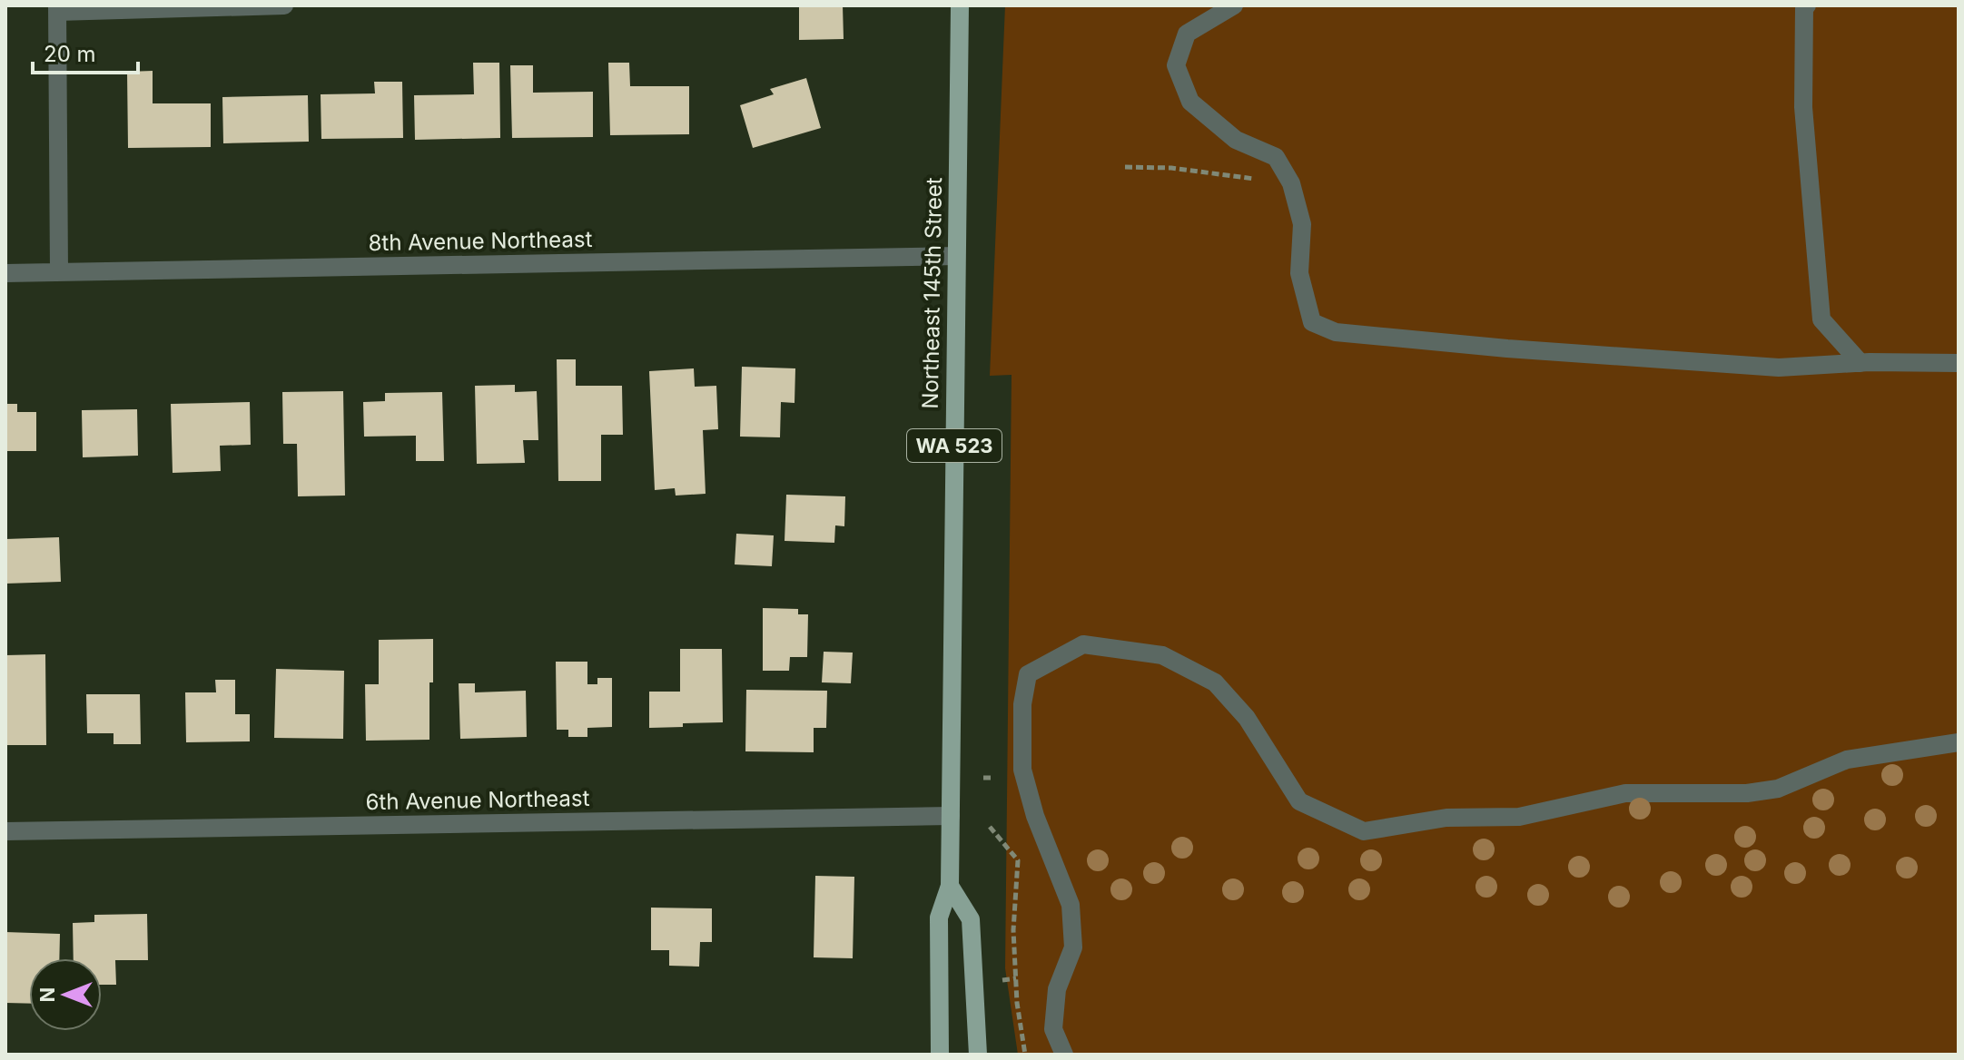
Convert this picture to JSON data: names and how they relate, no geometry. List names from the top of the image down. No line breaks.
{"streets":{"main road":["Northeast 145th Street","WA 523"],"street":["8th Avenue Northeast","6th Avenue Northeast"]},"crossings":[["8th Avenue Northeast","Northeast 145th Street"],["Northeast 145th Street","6th Avenue Northeast"]],"scale_bar":"20 m","north":"left"}
